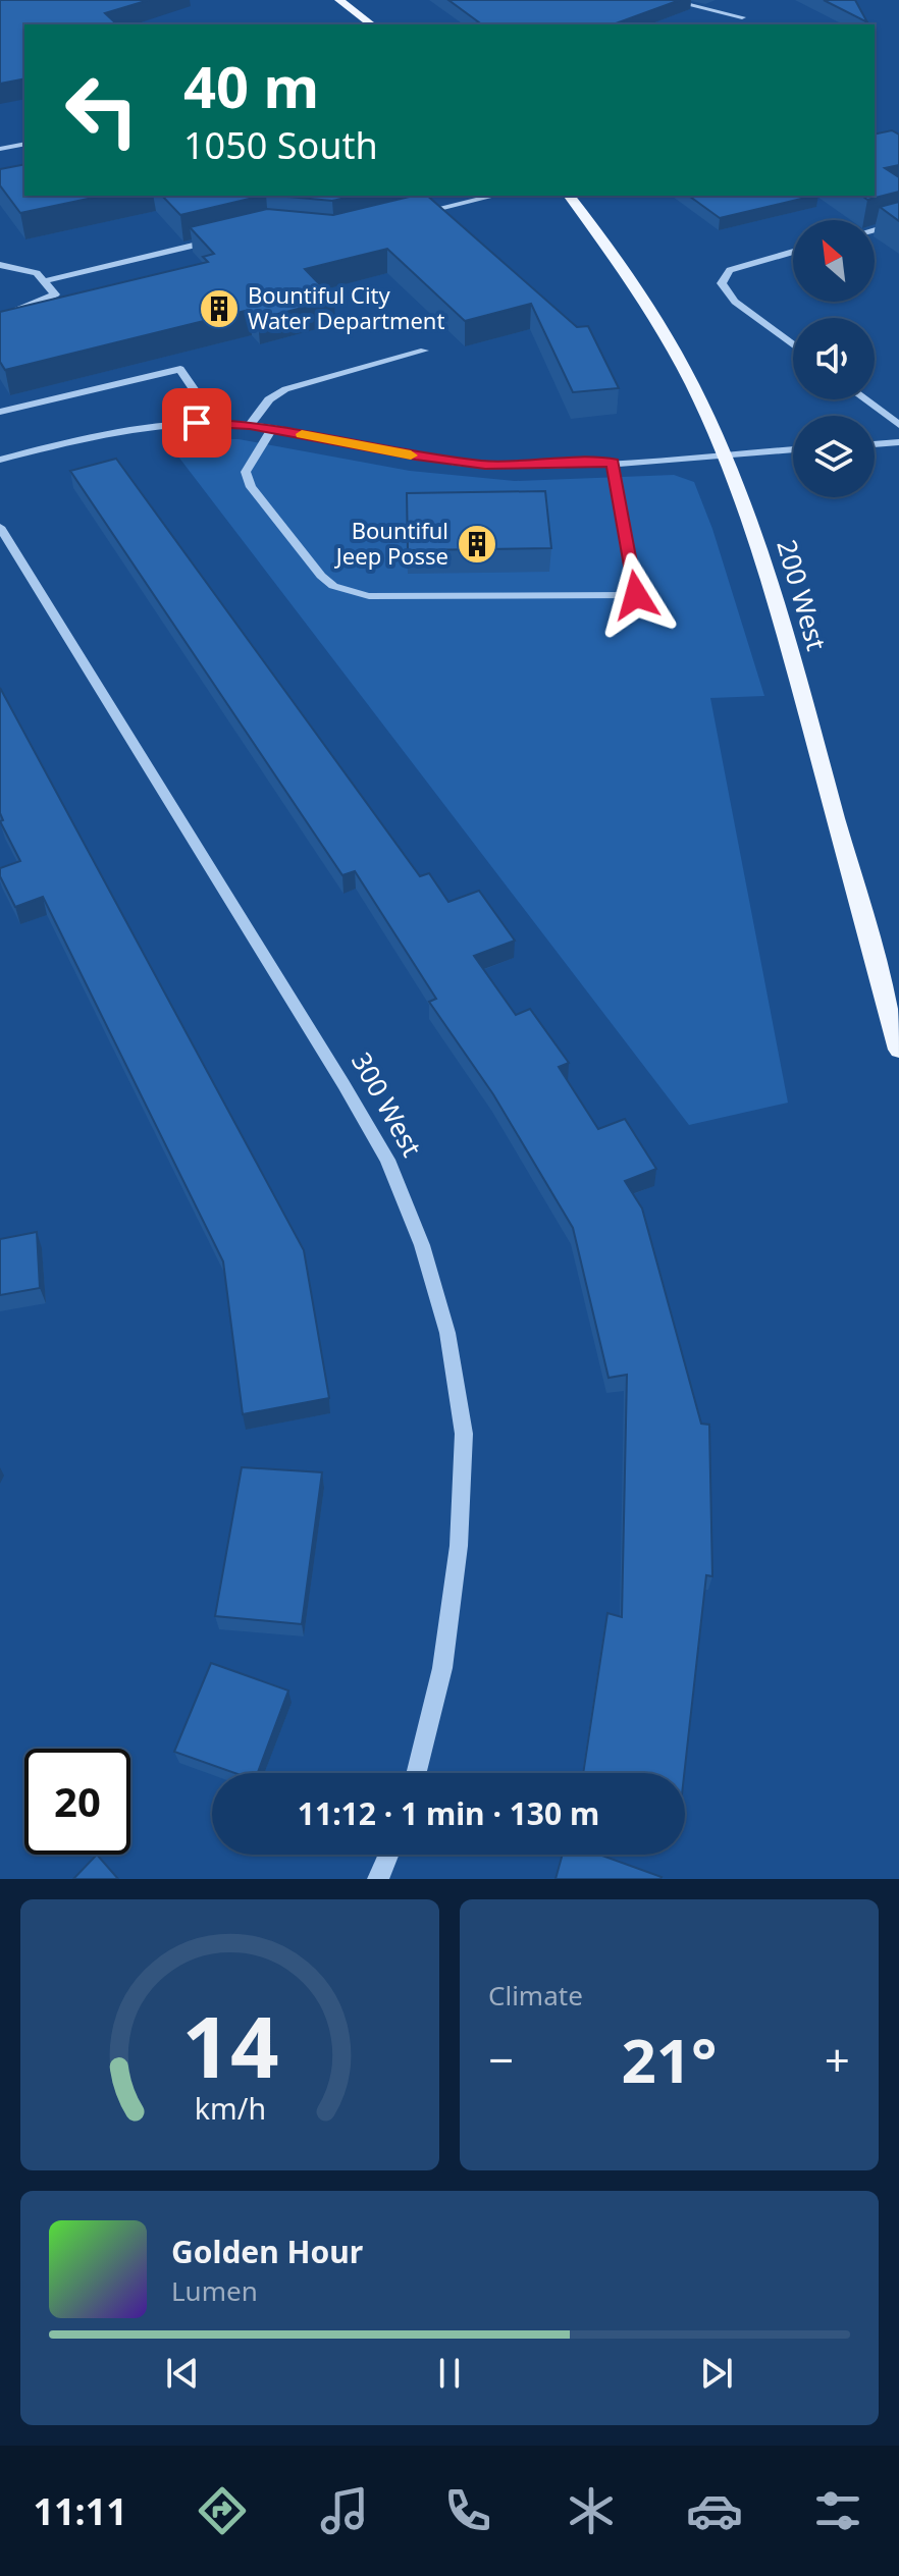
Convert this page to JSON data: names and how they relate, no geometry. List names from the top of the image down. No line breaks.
{"streets":{"main road":["200 West"],"street":["300 West"]},"places":{"building":["Bountiful City Water Department","Bountiful Jeep Posse"]},"north":"top left","page":{"turn":["40 m","1050 South"],"limit":"20","trip":"11:12 · 1 min · 130 m","tile":"Climate","heat":["−","21°","+"],"song":["Golden Hour","Lumen"],"tabs":"11:11","gauge":["14","km/h"]}}
